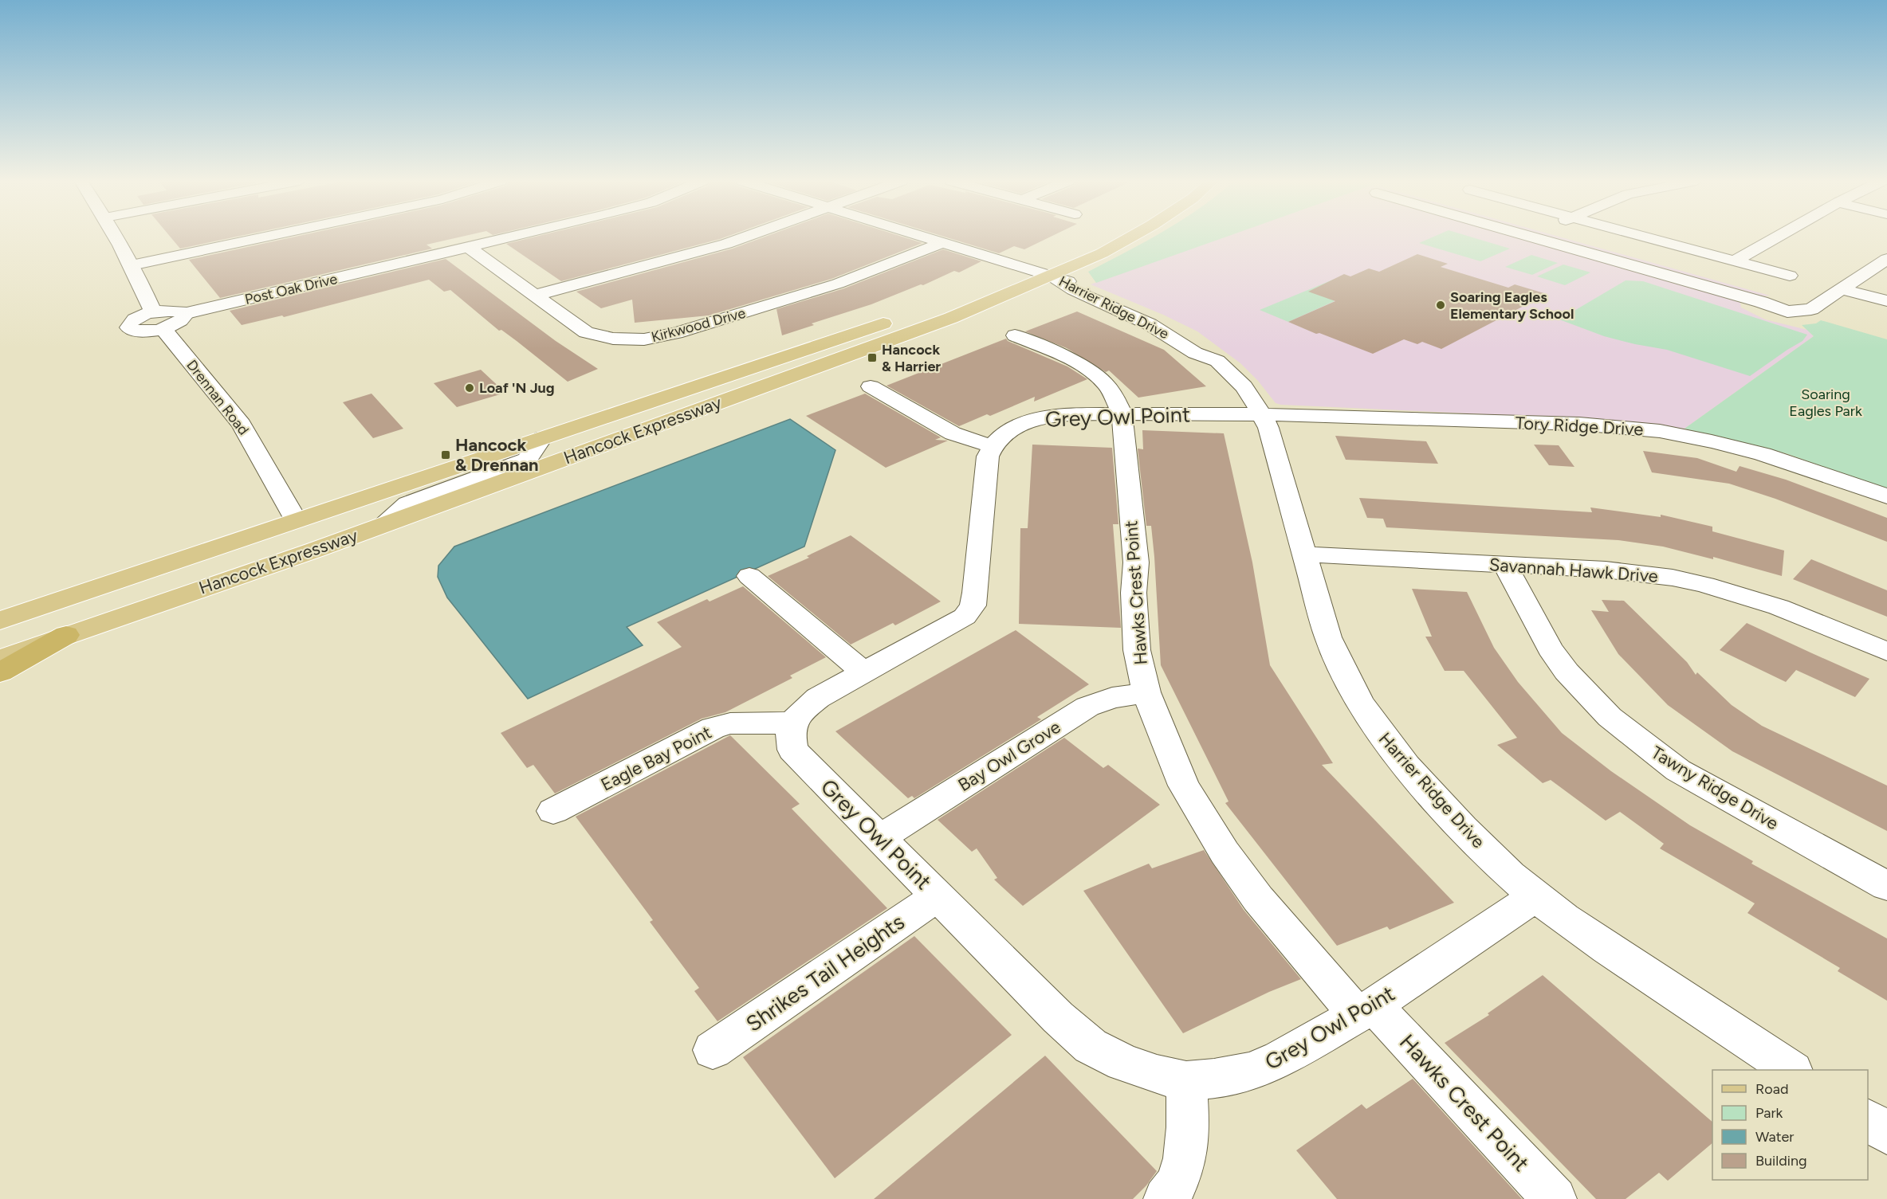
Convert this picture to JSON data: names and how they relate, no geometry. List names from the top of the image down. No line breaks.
{"streets":{"main road":["Hancock Expressway"],"street":["Post Oak Drive","Harrier Ridge Drive","Kirkwood Drive","Drennan Road","Grey Owl Point","Tory Ridge Drive","Savannah Hawk Drive","Hawks Crest Point","Bay Owl Grove","Eagle Bay Point","Tawny Ridge Drive","Shrikes Tail Heights"]},"crossings":[["Post Oak Drive","Kirkwood Drive"],["Post Oak Drive","Drennan Road"],["Harrier Ridge Drive","Kirkwood Drive"],["Harrier Ridge Drive","Grey Owl Point"],["Harrier Ridge Drive","Tory Ridge Drive"],["Harrier Ridge Drive","Hancock Expressway"],["Harrier Ridge Drive","Savannah Hawk Drive"],["Drennan Road","Hancock Expressway"],["Grey Owl Point","Tory Ridge Drive"],["Grey Owl Point","Hawks Crest Point"],["Grey Owl Point","Bay Owl Grove"],["Grey Owl Point","Eagle Bay Point"],["Grey Owl Point","Shrikes Tail Heights"],["Savannah Hawk Drive","Tawny Ridge Drive"],["Hawks Crest Point","Bay Owl Grove"]],"parks":["Soaring Eagles Park"],"places":{"other":["Soaring Eagles Elementary School","Loaf 'N Jug"],"transit":["Hancock & Harrier","Hancock & Drennan"]},"legend":["Road","Park","Water","Building"]}
